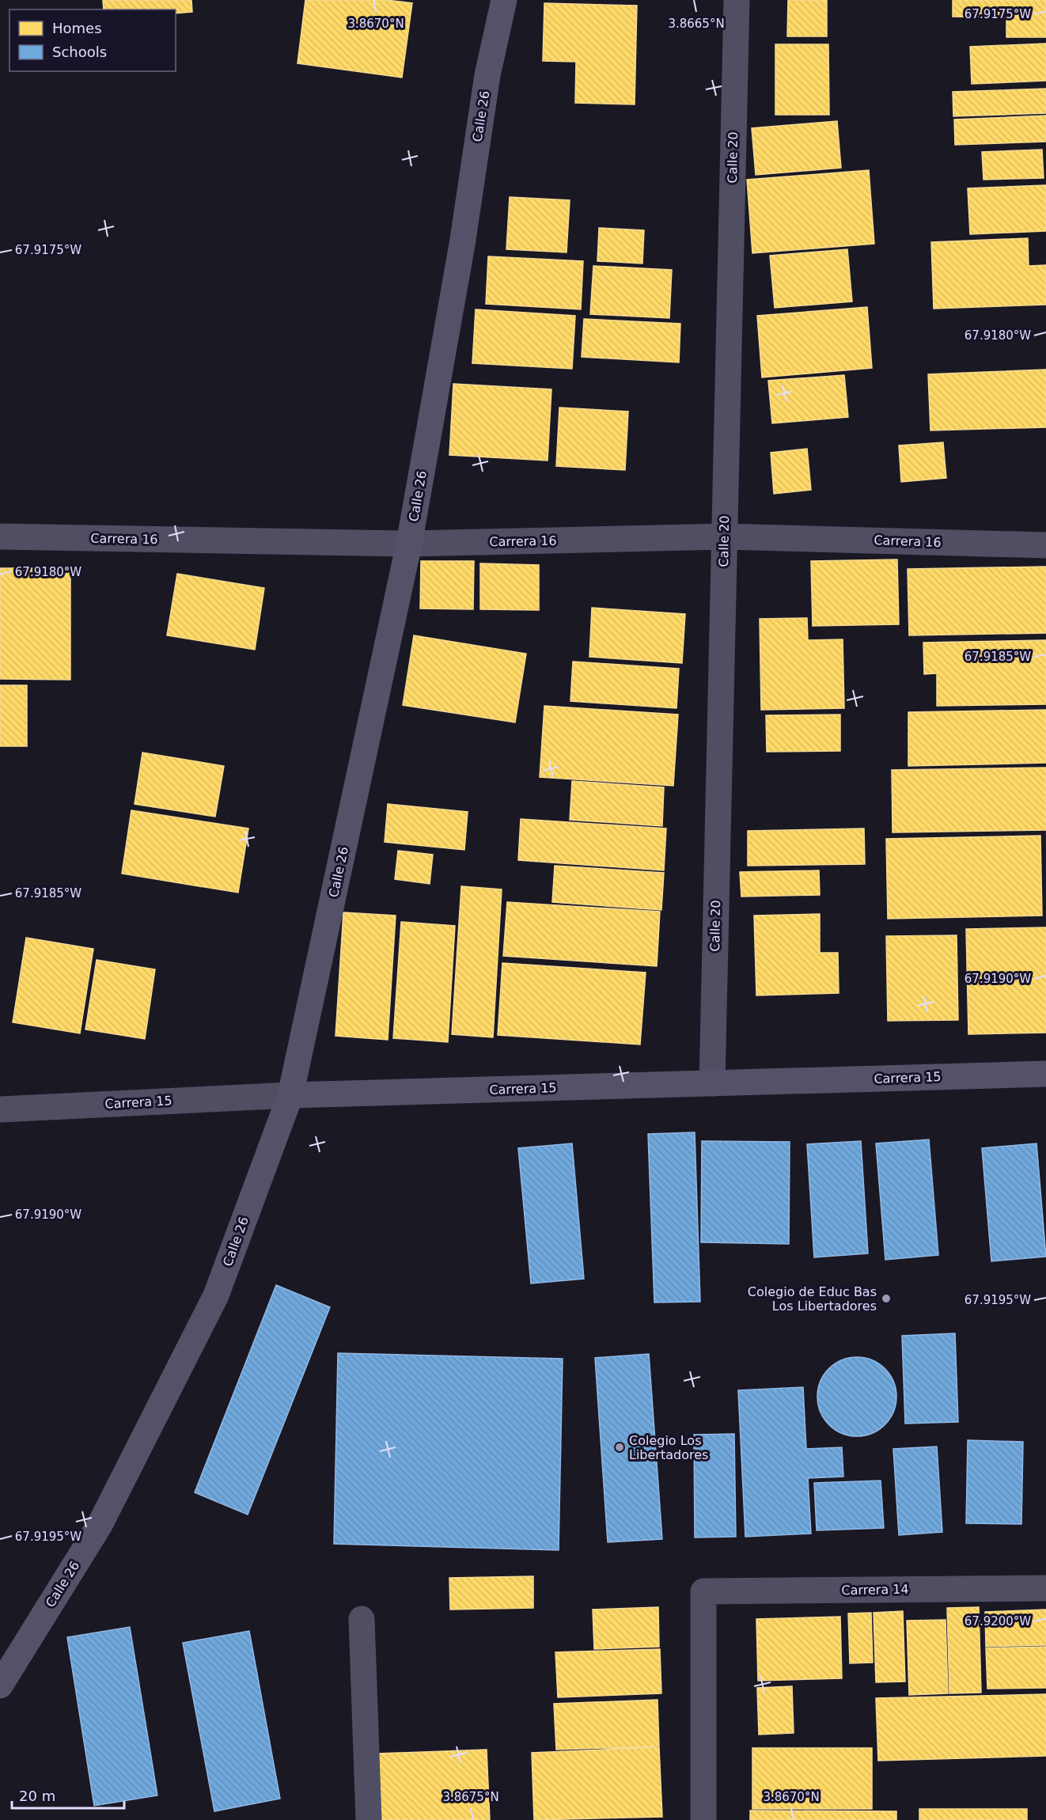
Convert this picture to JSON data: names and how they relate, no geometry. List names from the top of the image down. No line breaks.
{"streets":{"street":["Calle 26","Calle 20","Carrera 16","Carrera 15","Carrera 14"]},"crossings":[["Calle 26","Carrera 16"],["Calle 26","Carrera 15"],["Calle 20","Carrera 16"],["Calle 20","Carrera 15"]],"places":["Colegio de Educ Bas Los Libertadores","Colegio Los Libertadores"],"legend":["Homes","Schools"],"scale_bar":"20 m","coordinates":["67.9175°W","3.8670°N","3.8665°N","67.9180°W","67.9185°W","67.9190°W","67.9195°W","67.9200°W","3.8675°N"]}
